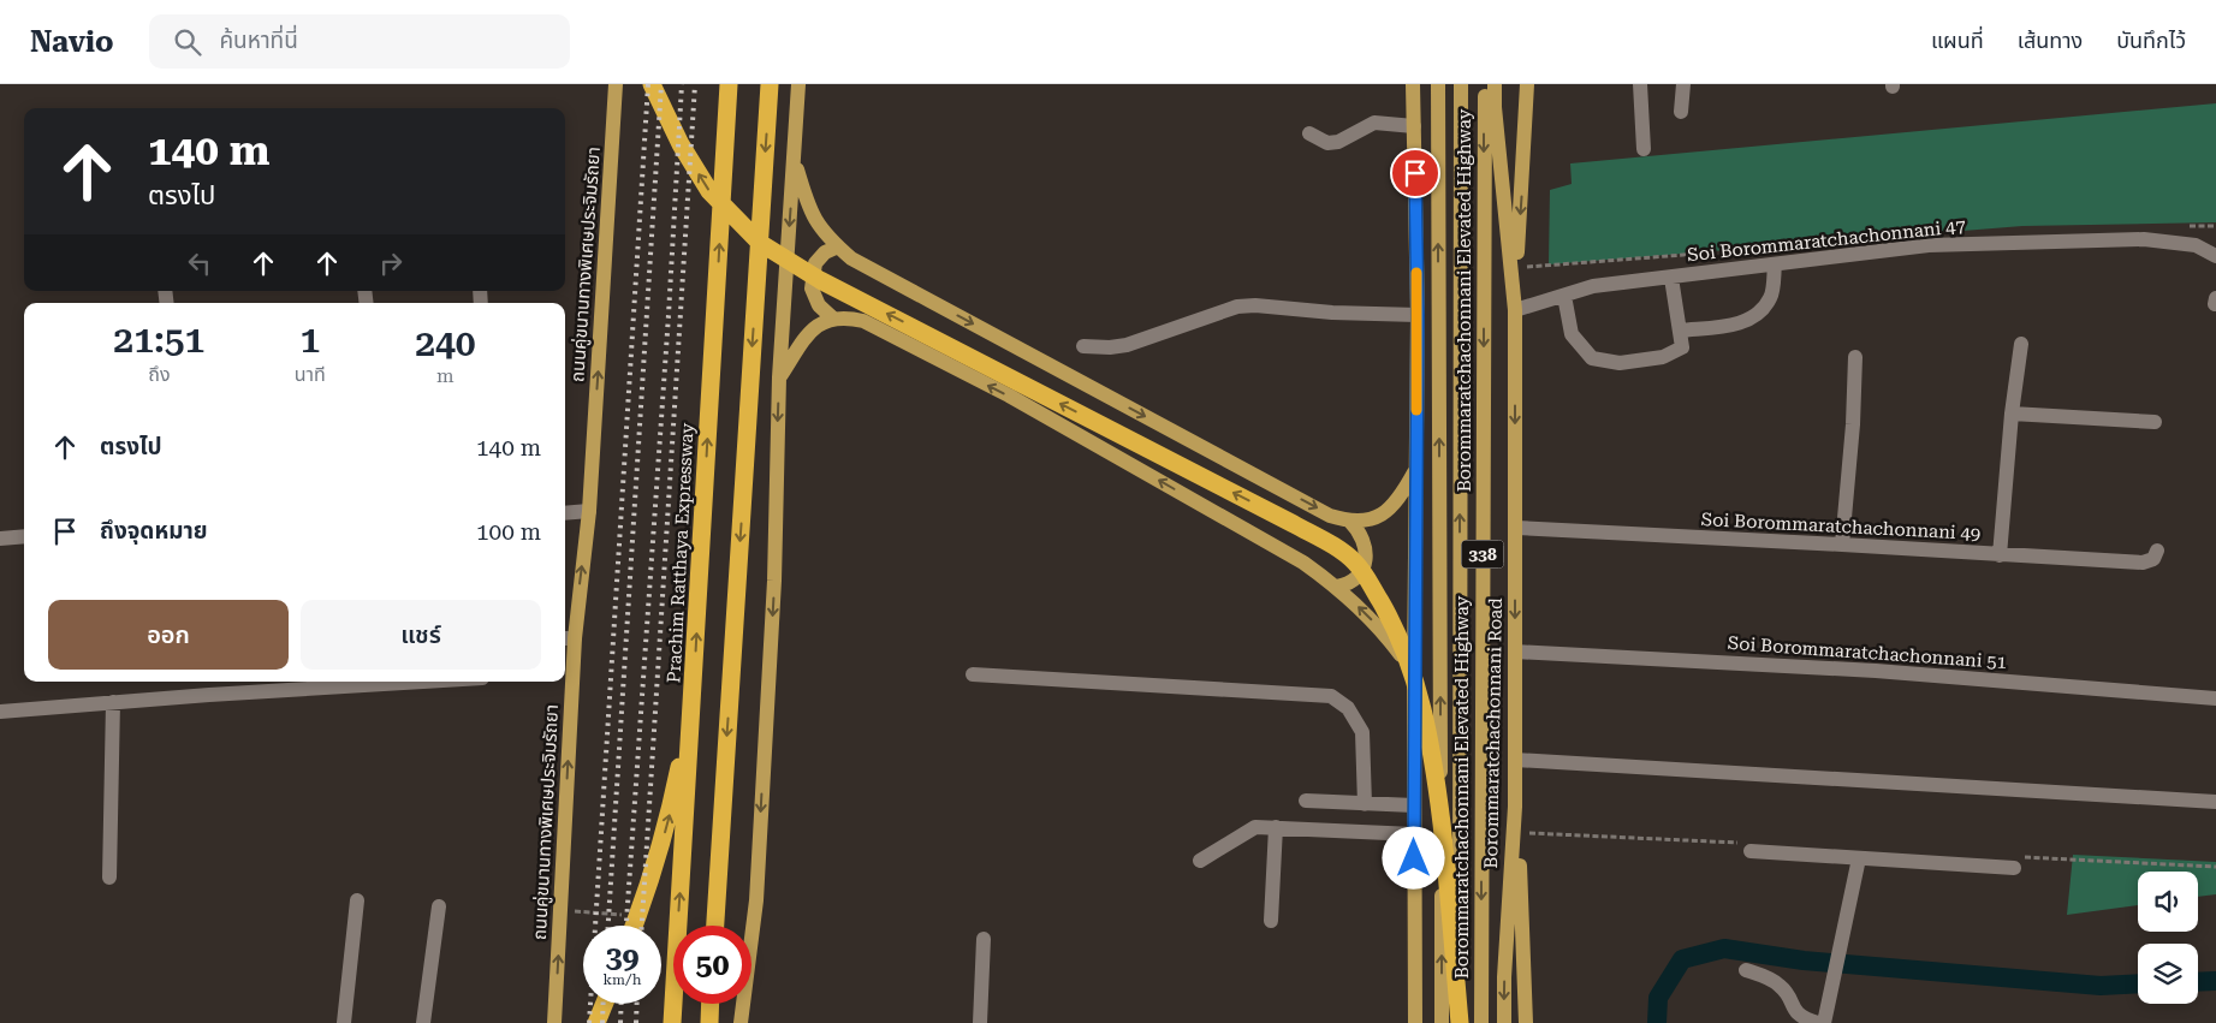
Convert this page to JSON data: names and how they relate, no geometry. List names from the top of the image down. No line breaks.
{"streets":{"highway":["Prachim Ratthaya Expressway"],"main road":["ถนนคู่ขนานทางพิเศษประจิมรัถยา","Borommaratchachonnani Elevated Highway","338","Borommaratchachonnani Road"],"street":["Soi Borommaratchachonnani 47","Soi Borommaratchachonnani 49","Soi Borommaratchachonnani 51"]},"crossings":[["Soi Borommaratchachonnani 47","Borommaratchachonnani Road"],["Soi Borommaratchachonnani 49","Borommaratchachonnani Road"],["338","Borommaratchachonnani Road"],["Soi Borommaratchachonnani 51","Borommaratchachonnani Road"]],"one_way":["ถนนคู่ขนานทางพิเศษประจิมรัถยา"],"page":{"header":"Navio","search":"ค้นหาที่นี่","nav":["แผนที่","เส้นทาง","บันทึกไว้"],"turn":["140 m","ตรงไป"],"eta":["21:51","ถึง","1","นาที","240","m"],"list":[{"name":"ตรงไป","value":"140 m"},{"name":"ถึงจุดหมาย","value":"100 m"}],"buttons":["ออก","แชร์"],"speed":"39 km/h","limit":"50"}}
